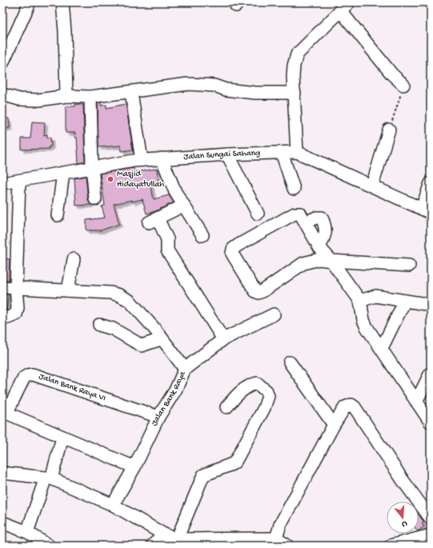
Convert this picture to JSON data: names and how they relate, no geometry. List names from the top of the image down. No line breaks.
{"streets":{"street":["Jalan Sungai Sahang","Jalan Bank Raya VI","Jalan Bank Raya"]},"crossings":[["Jalan Bank Raya VI","Jalan Bank Raya"]],"places":["Masjid Hidayatullah"],"north":"bottom"}
